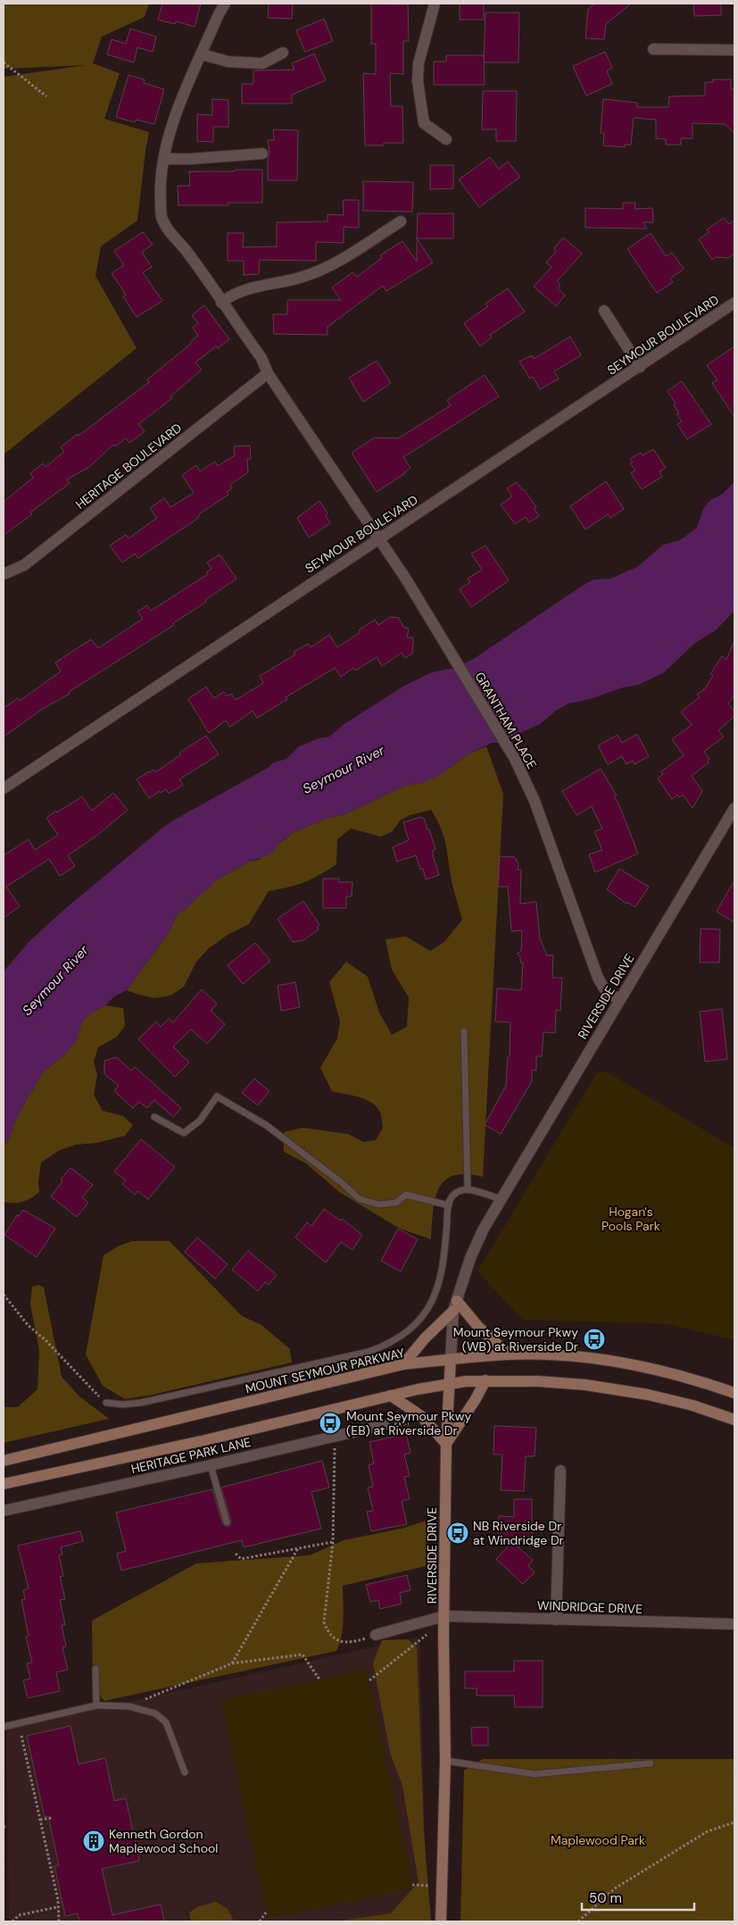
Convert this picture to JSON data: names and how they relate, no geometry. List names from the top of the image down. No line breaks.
{"streets":{"main road":["RIVERSIDE DRIVE","MOUNT SEYMOUR PARKWAY"],"street":["SEYMOUR BOULEVARD","HERITAGE BOULEVARD","GRANTHAM PLACE","HERITAGE PARK LANE","WINDRIDGE DRIVE"]},"crossings":[["SEYMOUR BOULEVARD","GRANTHAM PLACE"],["GRANTHAM PLACE","RIVERSIDE DRIVE"],["RIVERSIDE DRIVE","MOUNT SEYMOUR PARKWAY"],["RIVERSIDE DRIVE","WINDRIDGE DRIVE"]],"water":["Seymour River"],"parks":["Hogan's Pools Park","Maplewood Park"],"places":{"bus stop":["Mount Seymour Pkwy (WB) at Riverside Dr","Mount Seymour Pkwy (EB) at Riverside Dr","NB Riverside Dr at Windridge Dr"],"building":["Kenneth Gordon Maplewood School"]},"scale_bar":"50 m"}
